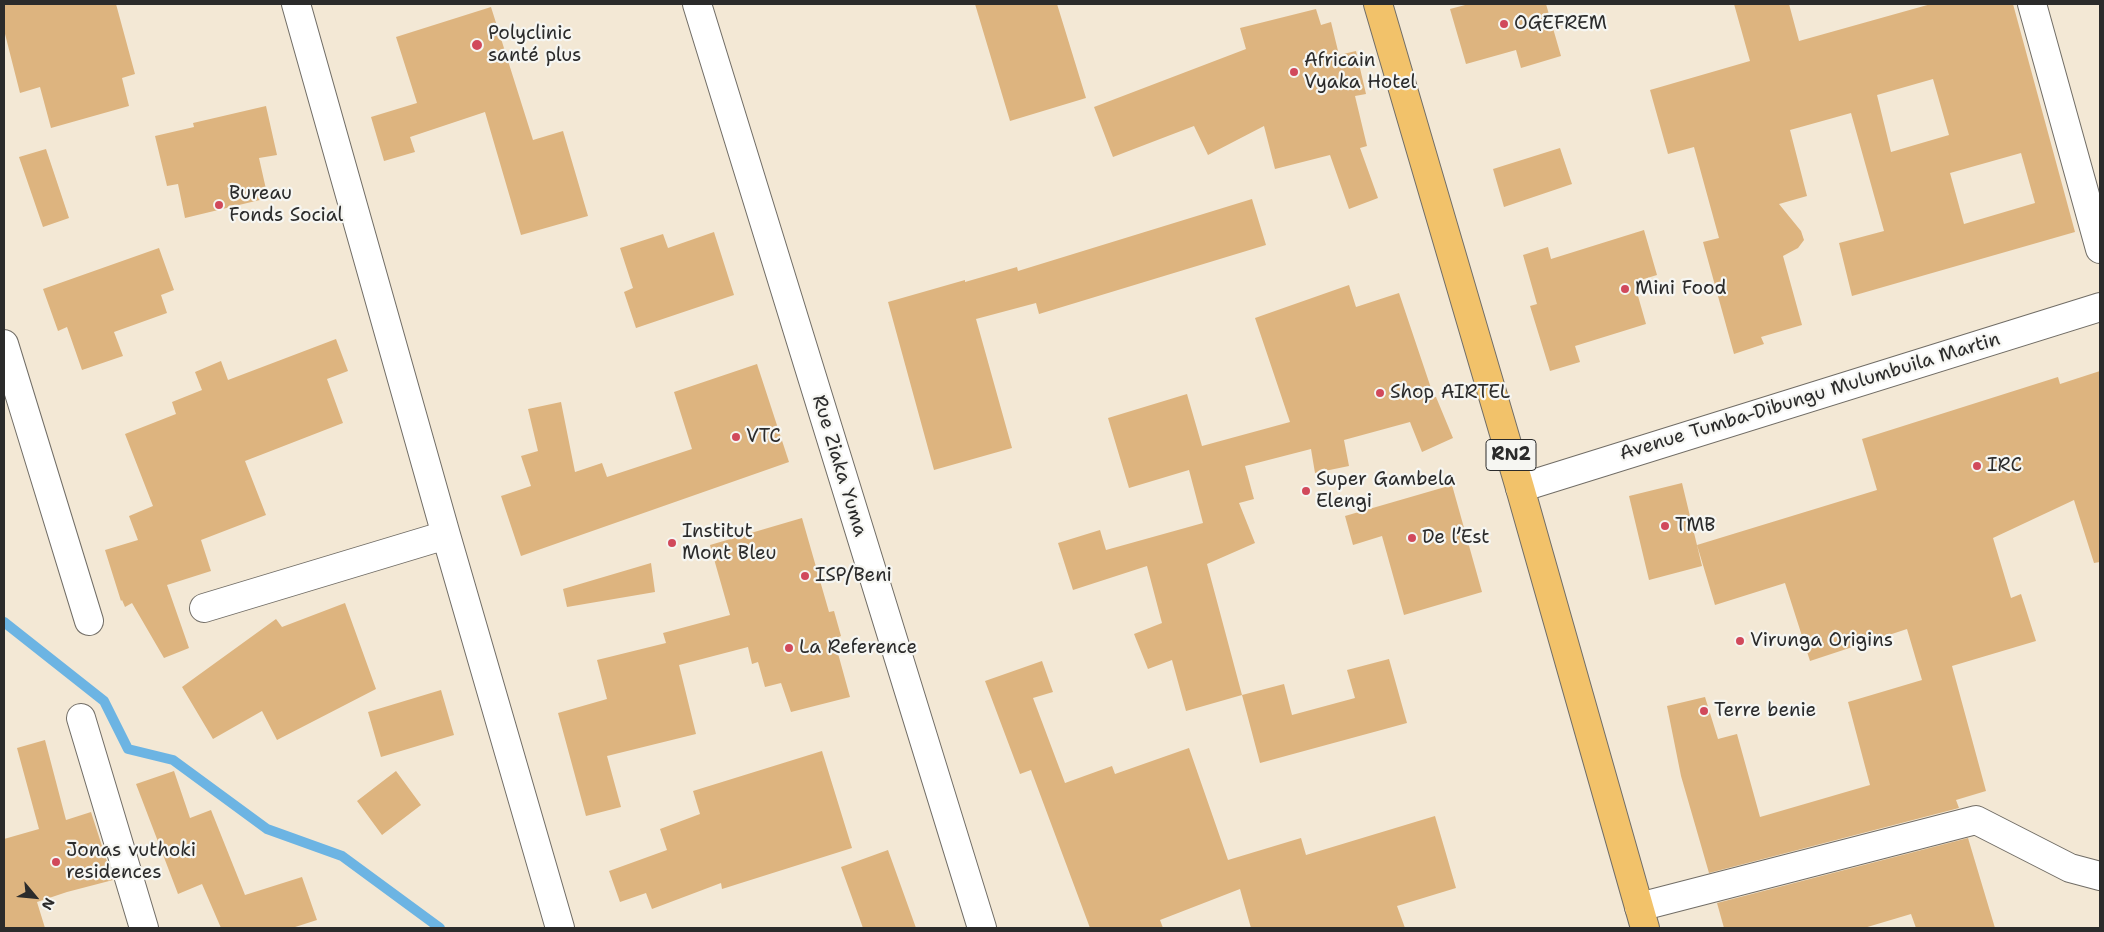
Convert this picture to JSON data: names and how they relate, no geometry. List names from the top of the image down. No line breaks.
{"streets":{"highway":["RN2"],"street":["Avenue Tumba-Dibungu Mulumbuila Martin","Rue Ziaka Yuma"]},"crossings":[["Avenue Tumba-Dibungu Mulumbuila Martin","RN2"]],"places":["OGEFREM","Polyclinic santé plus","Africain Vyaka Hotel","Bureau Fonds Social","Mini Food","Shop AIRTEL","VTC","IRC","Super Gambela Elengi","TMB","De l’Est","Institut Mont Bleu","ISP/Beni","Virunga Origins","La Reference","Terre benie","Jonas vuthoki residences"],"north":"bottom right"}
